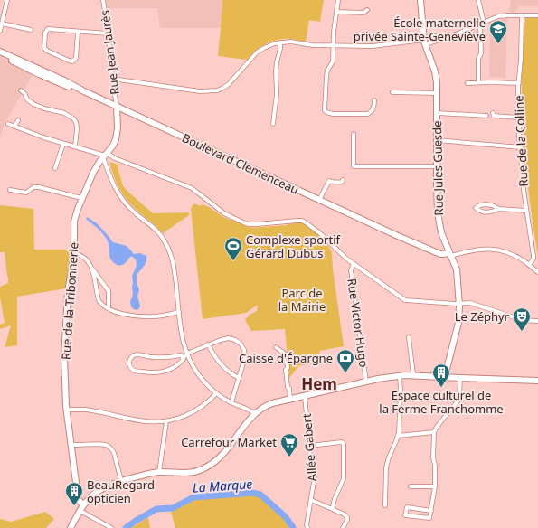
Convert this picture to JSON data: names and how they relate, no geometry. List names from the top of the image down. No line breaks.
{"streets":{"street":["Rue Jean Jaurès","Rue de la Colline","Boulevard Clemenceau","Rue Jules Guesde","Rue de la Tribonnerie","Rue Victor Hugo","Allée Gabert"]},"crossings":[["Rue Jean Jaurès","Boulevard Clemenceau"],["Rue Jean Jaurès","Rue de la Tribonnerie"],["Boulevard Clemenceau","Rue Jules Guesde"],["Boulevard Clemenceau","Rue de la Tribonnerie"]],"districts":["Hem"],"water":["La Marque"],"parks":["Parc de la Mairie"],"places":{"school or university":["École maternelle privée Sainte-Geneviève"],"sports":["Complexe sportif Gérard Dubus"],"theatre":["Le Zéphyr"],"bank":["Caisse d'Épargne"],"building":["Espace culturel de la Ferme Franchomme","BeauRegard opticien"],"supermarket":["Carrefour Market"]}}
